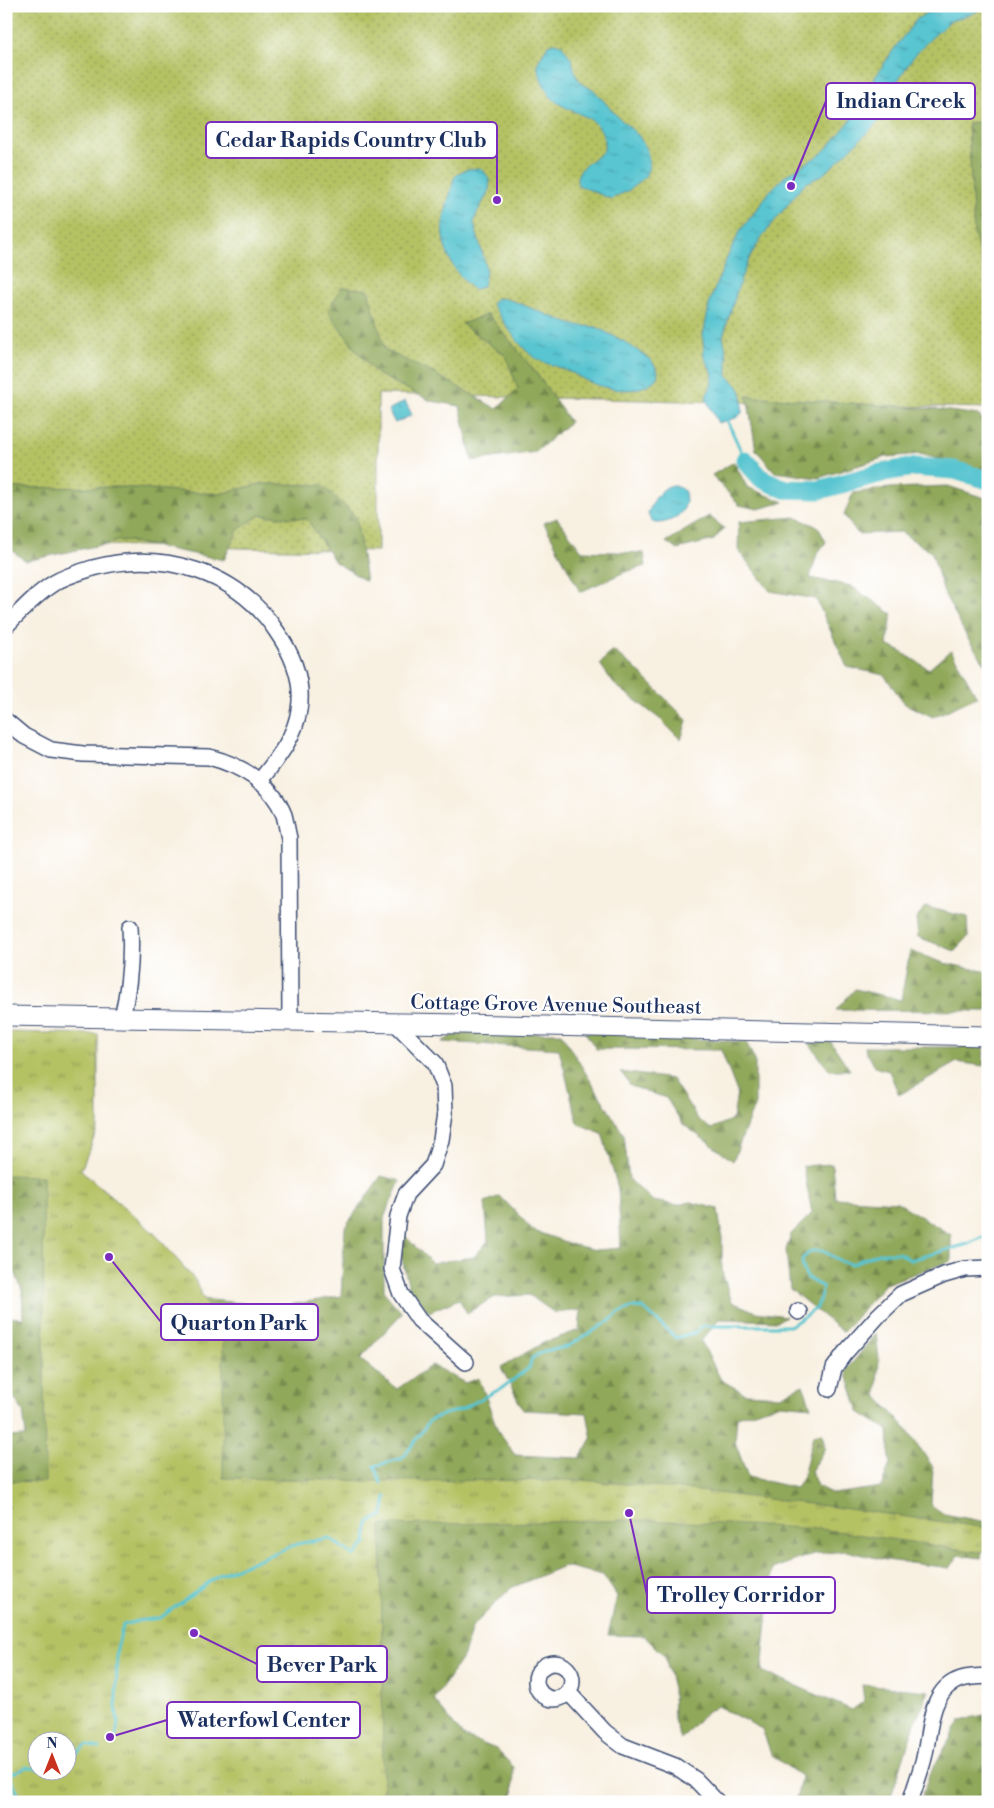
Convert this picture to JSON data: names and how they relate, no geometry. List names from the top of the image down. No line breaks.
{"streets":{"main road":["Cottage Grove Avenue Southeast"]},"places":["Indian Creek","Cedar Rapids Country Club","Quarton Park","Trolley Corridor","Bever Park","Waterfowl Center"],"north":"top"}
